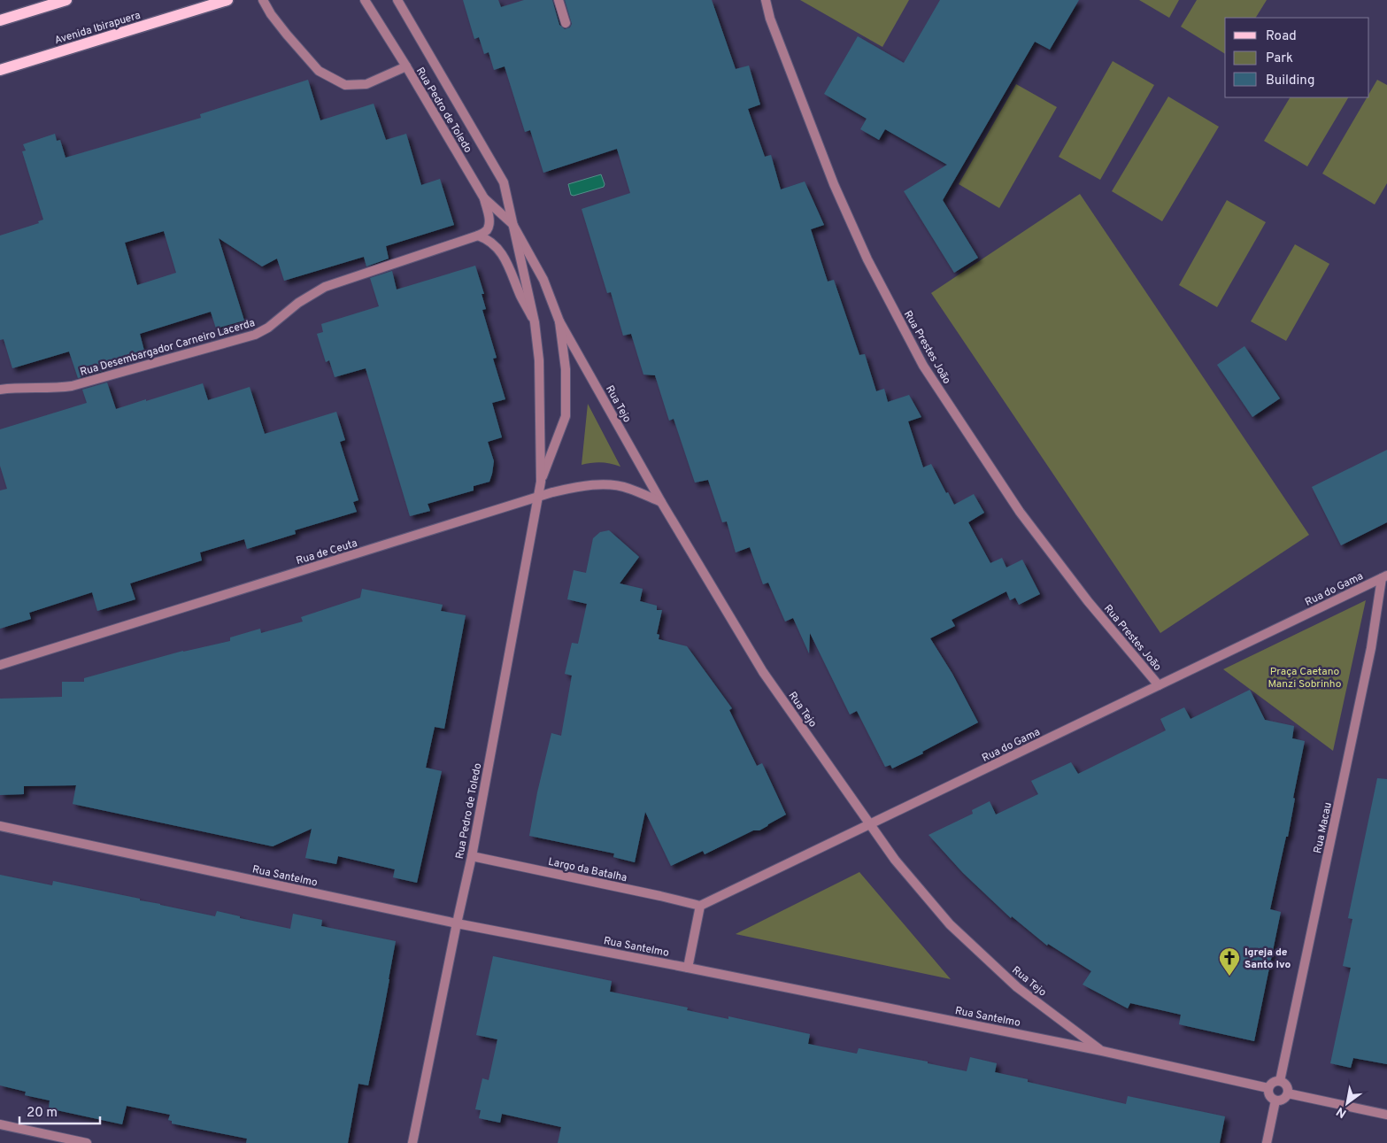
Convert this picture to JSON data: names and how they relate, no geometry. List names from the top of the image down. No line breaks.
{"streets":{"main road":["Avenida Ibirapuera"],"street":["Rua Pedro de Toledo","Rua Desembargador Carneiro Lacerda","Rua Prestes João","Rua Tejo","Rua de Ceuta","Rua do Gama","Rua Macau","Largo da Batalha","Rua Santelmo"]},"crossings":[["Rua Pedro de Toledo","Rua Tejo"],["Rua Pedro de Toledo","Rua de Ceuta"],["Rua Pedro de Toledo","Largo da Batalha"],["Rua Pedro de Toledo","Rua Santelmo"],["Rua Prestes João","Rua do Gama"],["Rua Tejo","Rua de Ceuta"],["Rua Tejo","Rua do Gama"],["Rua Tejo","Rua Santelmo"],["Rua do Gama","Rua Macau"],["Rua do Gama","Largo da Batalha"],["Rua Macau","Rua Santelmo"]],"parks":["Praça Caetano Manzi Sobrinho"],"places":{"church":["Igreja de Santo Ivo"]},"legend":["Road","Park","Building"],"scale_bar":"20 m","north":"bottom left"}
